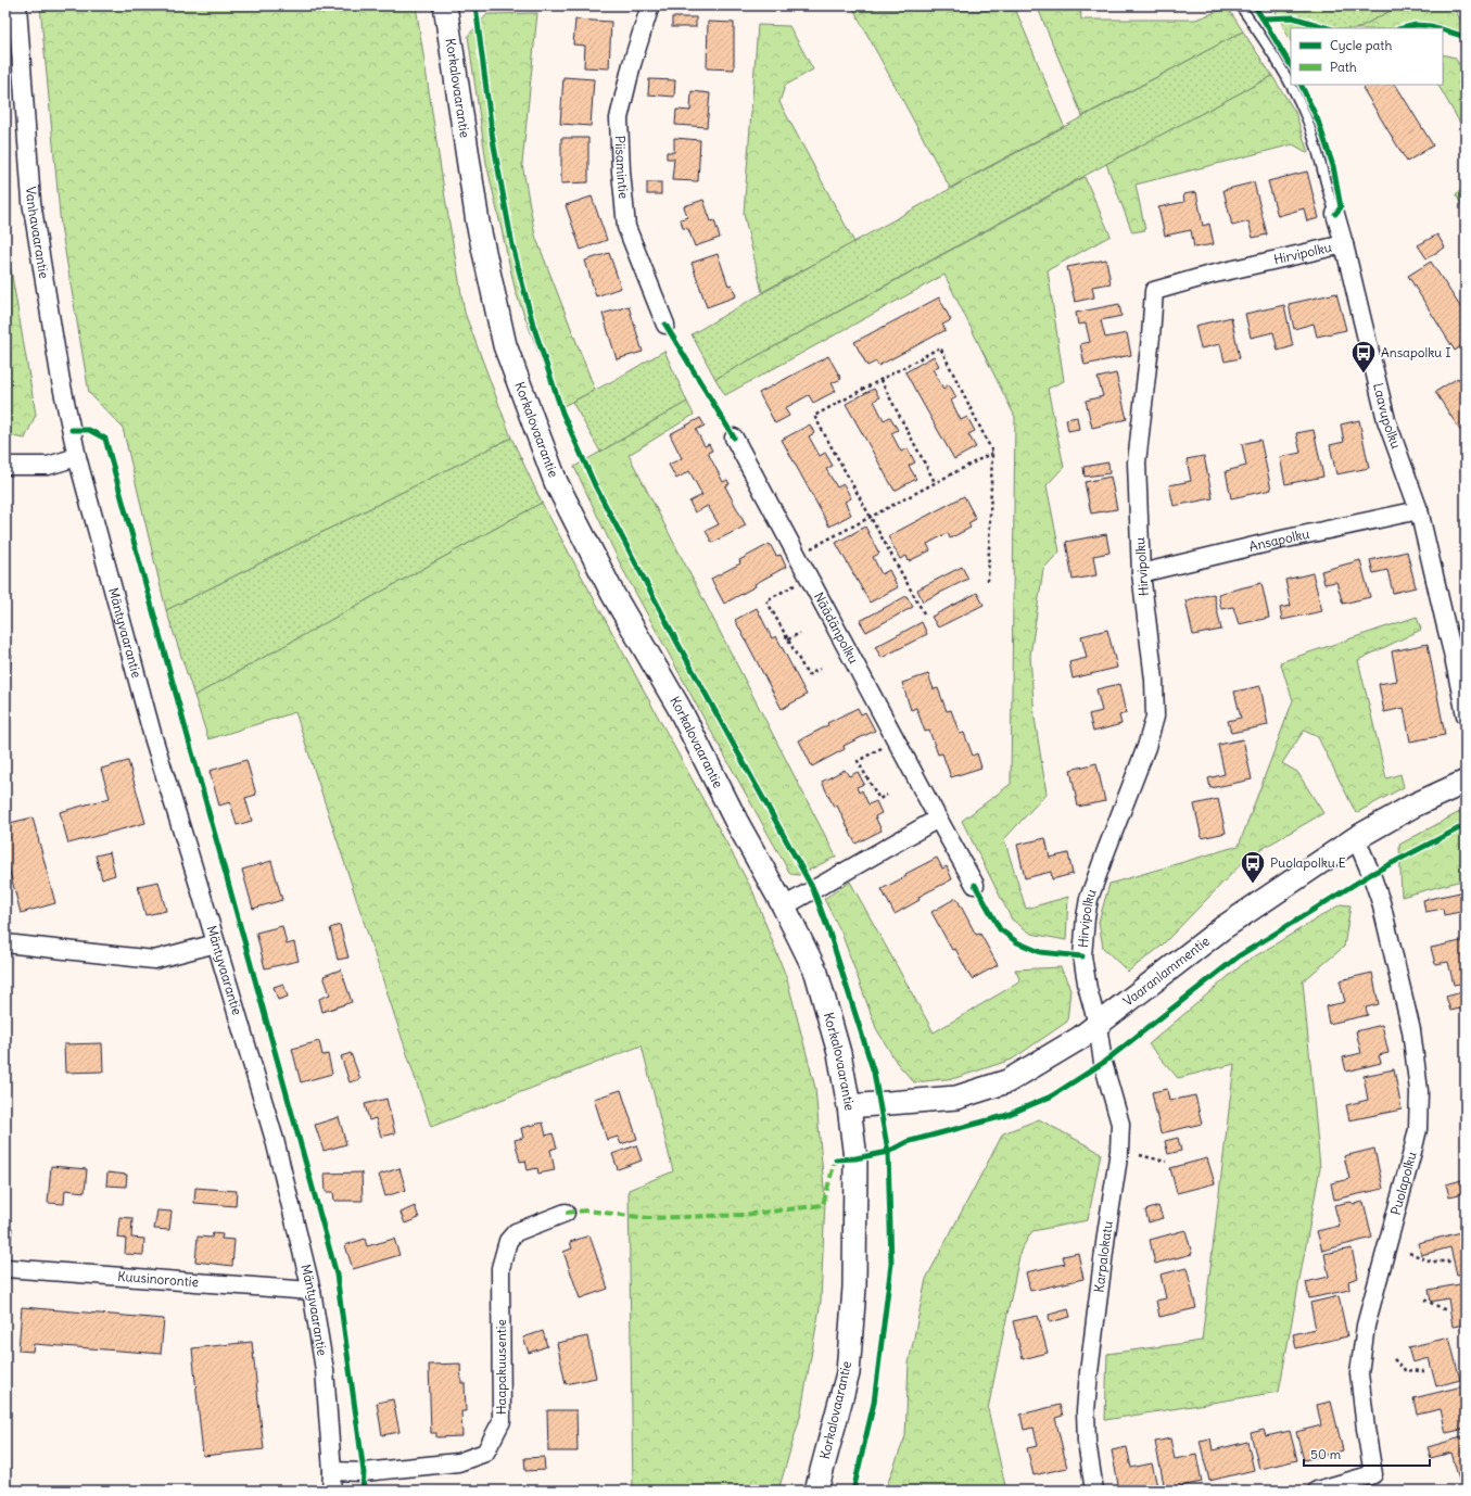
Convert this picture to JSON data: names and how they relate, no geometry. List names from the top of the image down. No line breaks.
{"streets":{"street":["Korkalovaarantie","Piisamintie","Vanhavaarantie","Hirvipolku","Laavupolku","Ansapolku","Näädänpolku","Mäntyvaarantie","Vaaranlammentie","Puolapolku","Karpalokatu","Kuusinorontie","Haapakuusentie"]},"crossings":[["Korkalovaarantie","Vaaranlammentie"],["Vanhavaarantie","Mäntyvaarantie"],["Hirvipolku","Laavupolku"],["Hirvipolku","Ansapolku"],["Hirvipolku","Vaaranlammentie"],["Hirvipolku","Karpalokatu"],["Laavupolku","Ansapolku"],["Mäntyvaarantie","Kuusinorontie"],["Mäntyvaarantie","Haapakuusentie"],["Vaaranlammentie","Puolapolku"],["Vaaranlammentie","Karpalokatu"]],"places":{"bus stop":["Ansapolku I","Puolapolku E"]},"legend":["Cycle path","Path"],"scale_bar":"50 m"}
